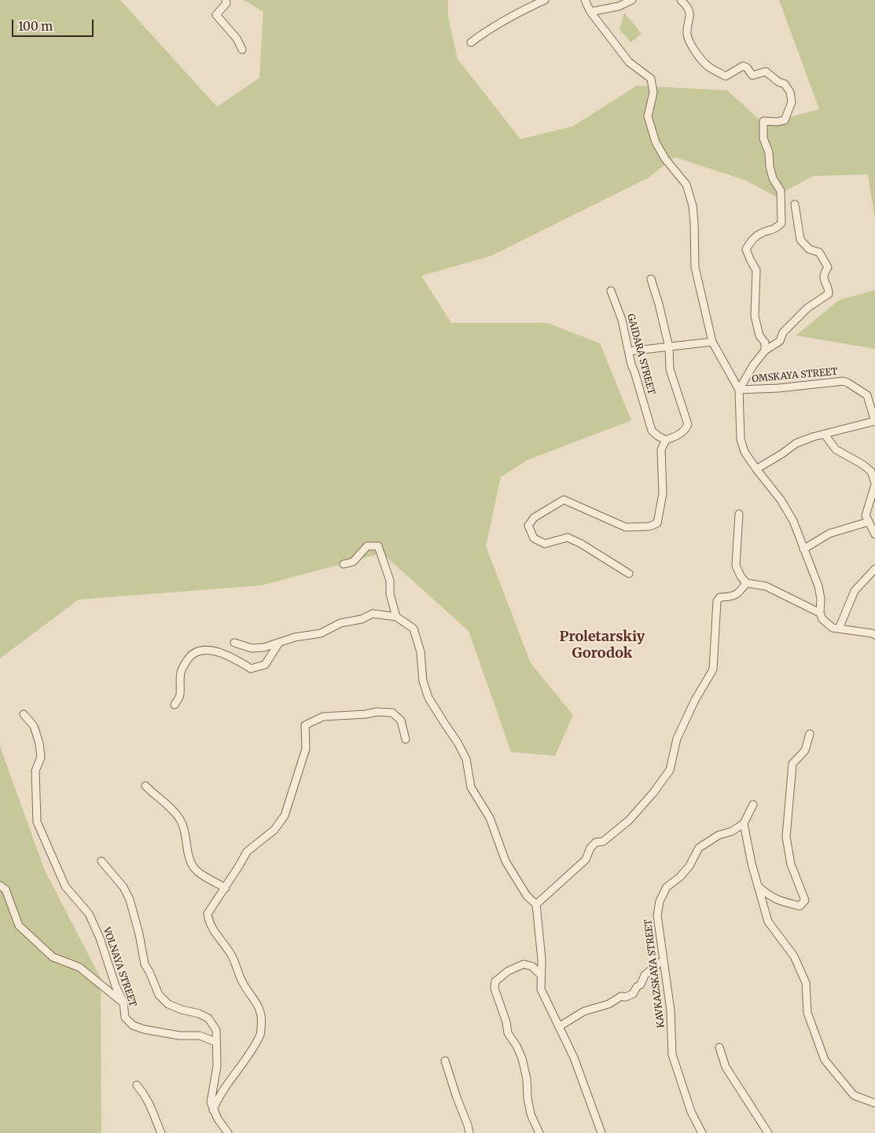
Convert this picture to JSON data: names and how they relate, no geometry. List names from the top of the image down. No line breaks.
{"streets":{"street":["GAIDARA STREET","OMSKAYA STREET","VOLNAYA STREET","KAVKAZSKAYA STREET"]},"districts":["Proletarskiy Gorodok"],"scale_bar":"100 m"}
